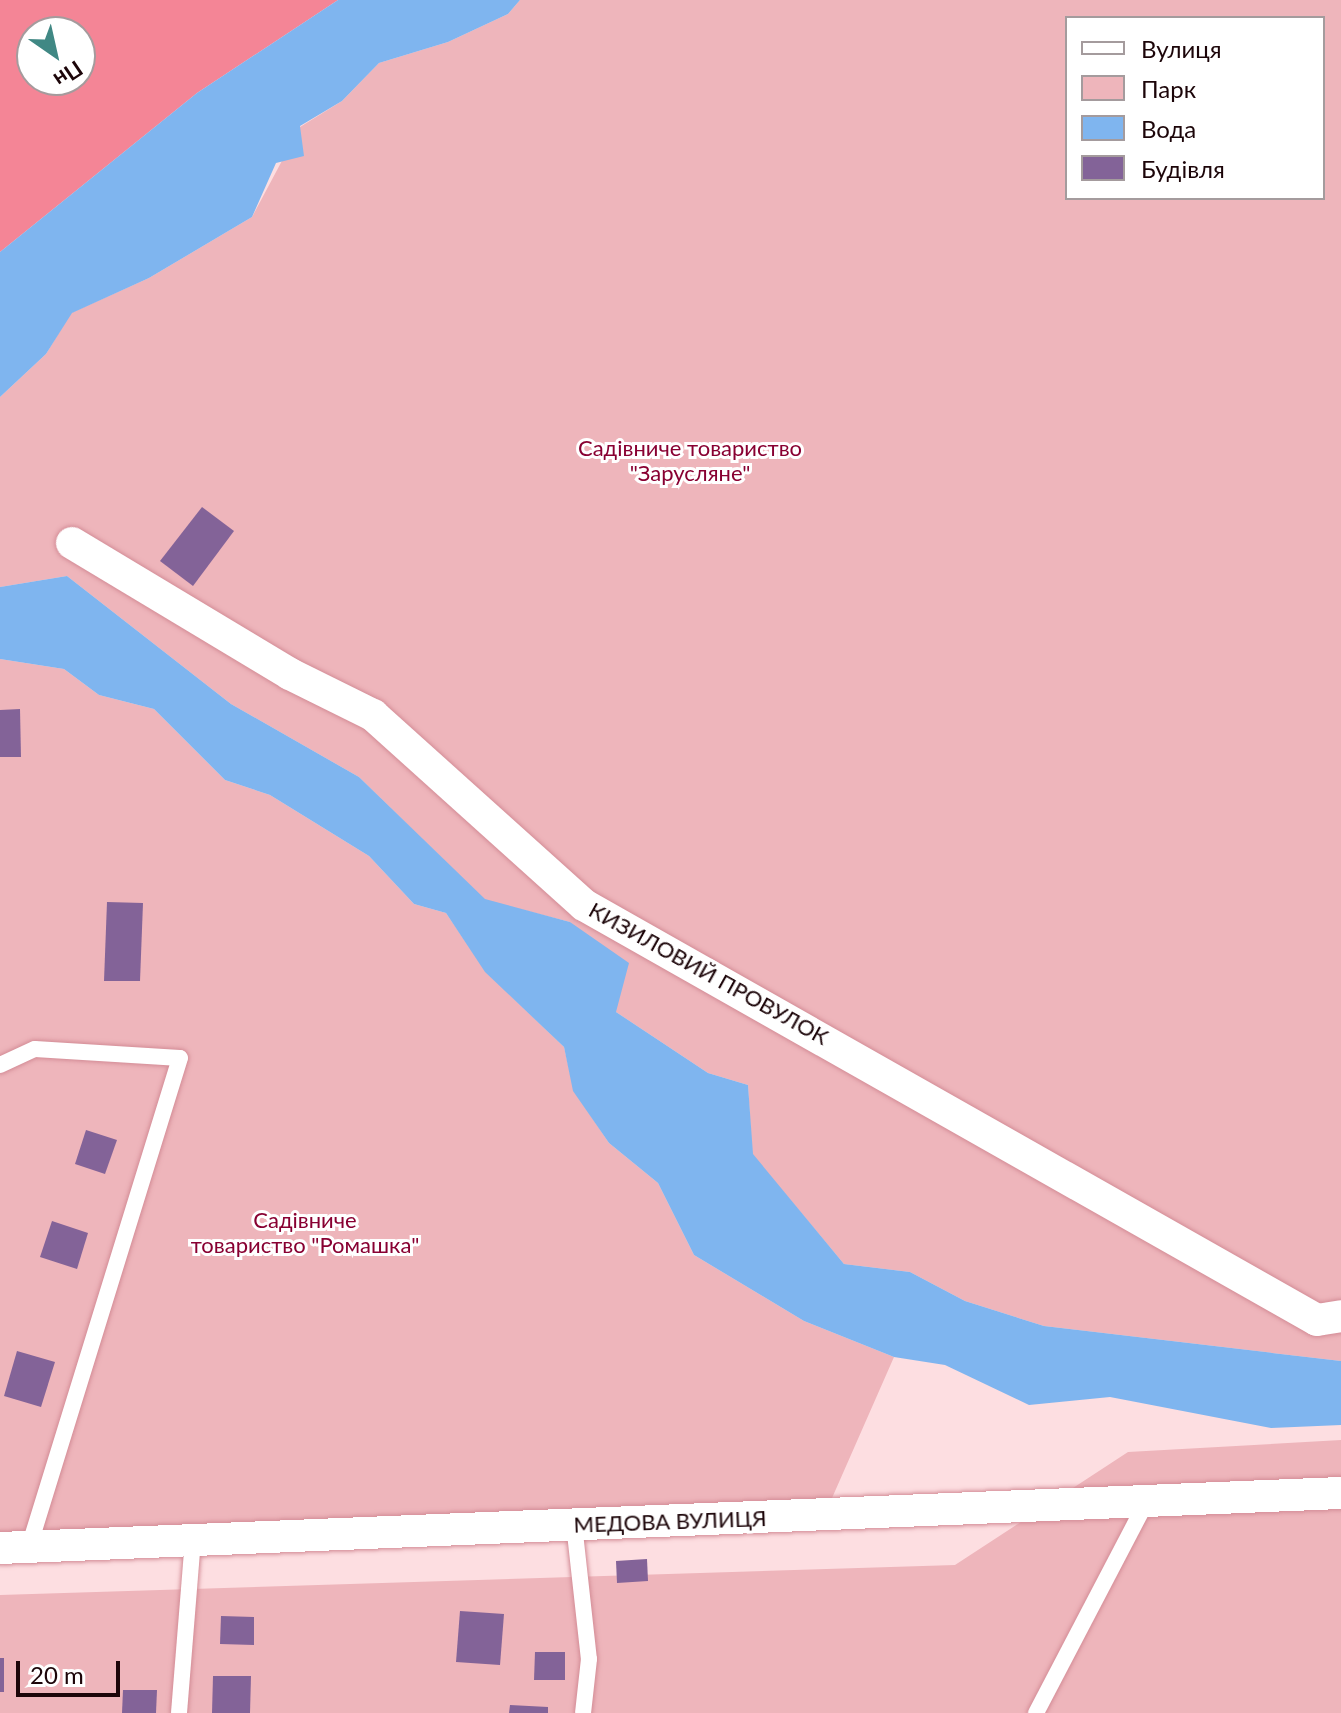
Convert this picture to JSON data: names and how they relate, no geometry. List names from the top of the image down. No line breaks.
{"streets":{"street":["КИЗИЛОВИЙ ПРОВУЛОК","МЕДОВА ВУЛИЦЯ"]},"parks":["Садівниче товариство \"Зарусляне\"","Садівниче товариство \"Ромашка\""],"legend":["Вулиця","Парк","Вода","Будівля"],"scale_bar":"20 m","north":"bottom right"}
